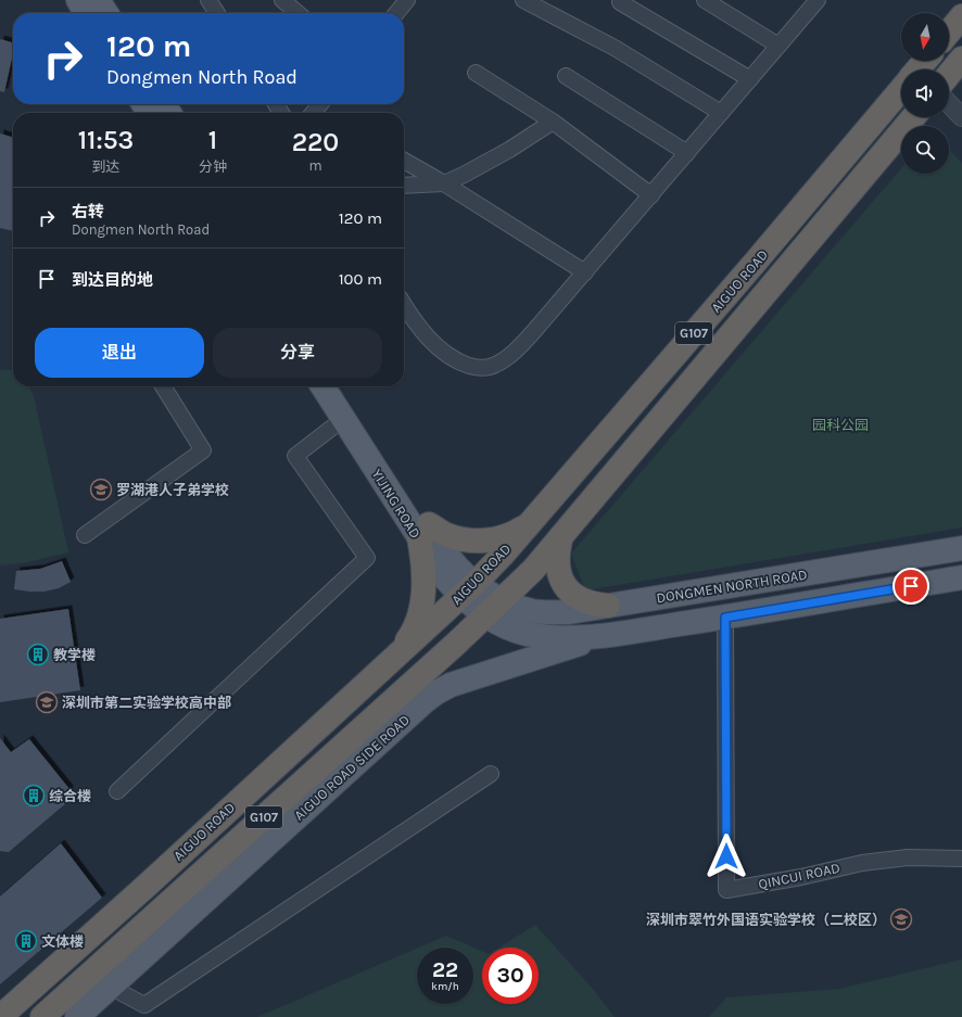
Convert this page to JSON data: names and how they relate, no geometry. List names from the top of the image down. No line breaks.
{"streets":{"highway":["AIGUO ROAD","G107"],"main road":["YIJING ROAD","DONGMEN NORTH ROAD","AIGUO ROAD SIDE ROAD"],"street":["QINCUI ROAD"]},"crossings":[["AIGUO ROAD","YIJING ROAD"],["AIGUO ROAD","DONGMEN NORTH ROAD"],["YIJING ROAD","DONGMEN NORTH ROAD"],["DONGMEN NORTH ROAD","AIGUO ROAD SIDE ROAD"],["DONGMEN NORTH ROAD","QINCUI ROAD"]],"parks":["园科公园"],"places":{"school or university":["罗湖港人子弟学校","深圳市第二实验学校高中部","深圳市翠竹外国语实验学校（二校区）"],"building":["教学楼","综合楼","文体楼"]},"north":"bottom","page":{"turn":["120 m","Dongmen North Road"],"eta":["11:53","到达","1","分钟","220","m"],"list":[{"name":"右转","note":"Dongmen North Road","value":"120 m"},{"name":"到达目的地","value":"100 m"}],"buttons":["退出","分享"],"speed":"22 km/h","limit":"30"}}
